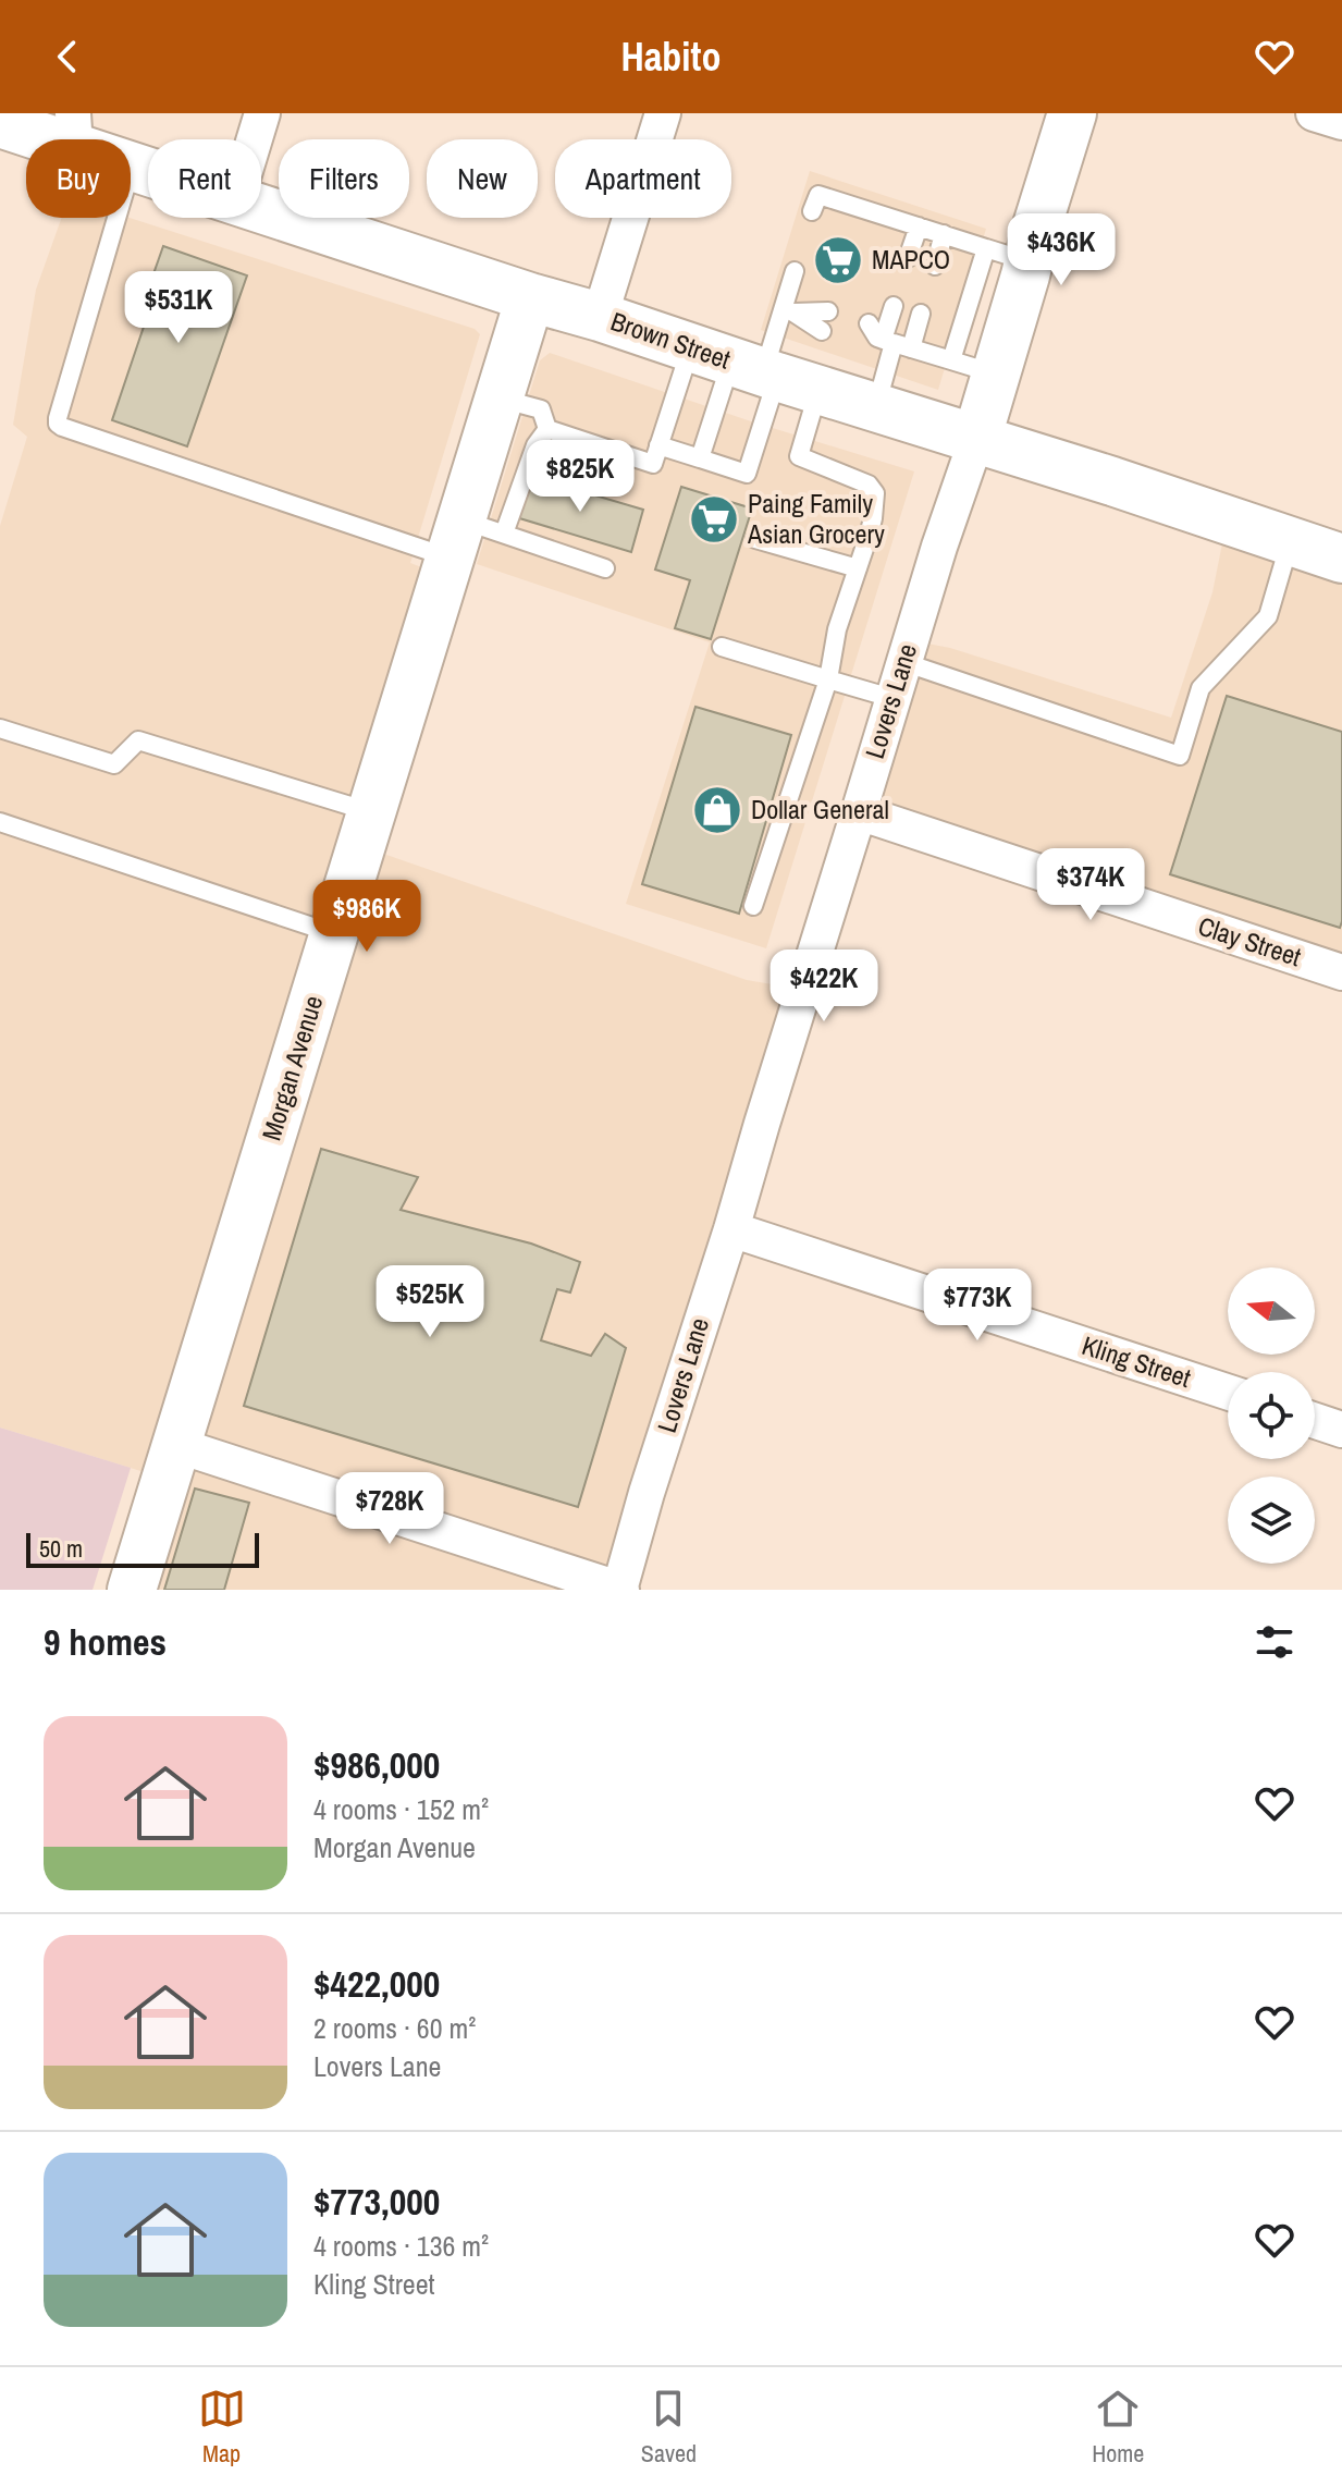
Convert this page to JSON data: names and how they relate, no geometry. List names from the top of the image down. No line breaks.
{"streets":{"street":["Brown Street","Lovers Lane","Clay Street","Morgan Avenue","Kling Street"]},"crossings":[["Brown Street","Lovers Lane"],["Brown Street","Morgan Avenue"],["Lovers Lane","Clay Street"],["Lovers Lane","Kling Street"]],"places":{"supermarket":["MAPCO","Paing Family Asian Grocery"],"shop":["Dollar General"]},"scale_bar":"50 m","north":"left","page":{"header":"Habito","chip":["Buy","Rent","Filters","New","Apartment"],"price":["$436K","$531K","$825K","$374K","$986K","$422K","$525K","$773K","$728K"],"scale":"50 m","heading":"9 homes","list":[{"name":"$986,000","note":"4 rooms · 152 m² · Morgan Avenue"},{"name":"$422,000","note":"2 rooms · 60 m² · Lovers Lane"},{"name":"$773,000","note":"4 rooms · 136 m² · Kling Street"}],"tabs":["Map","Saved","Home"]}}
